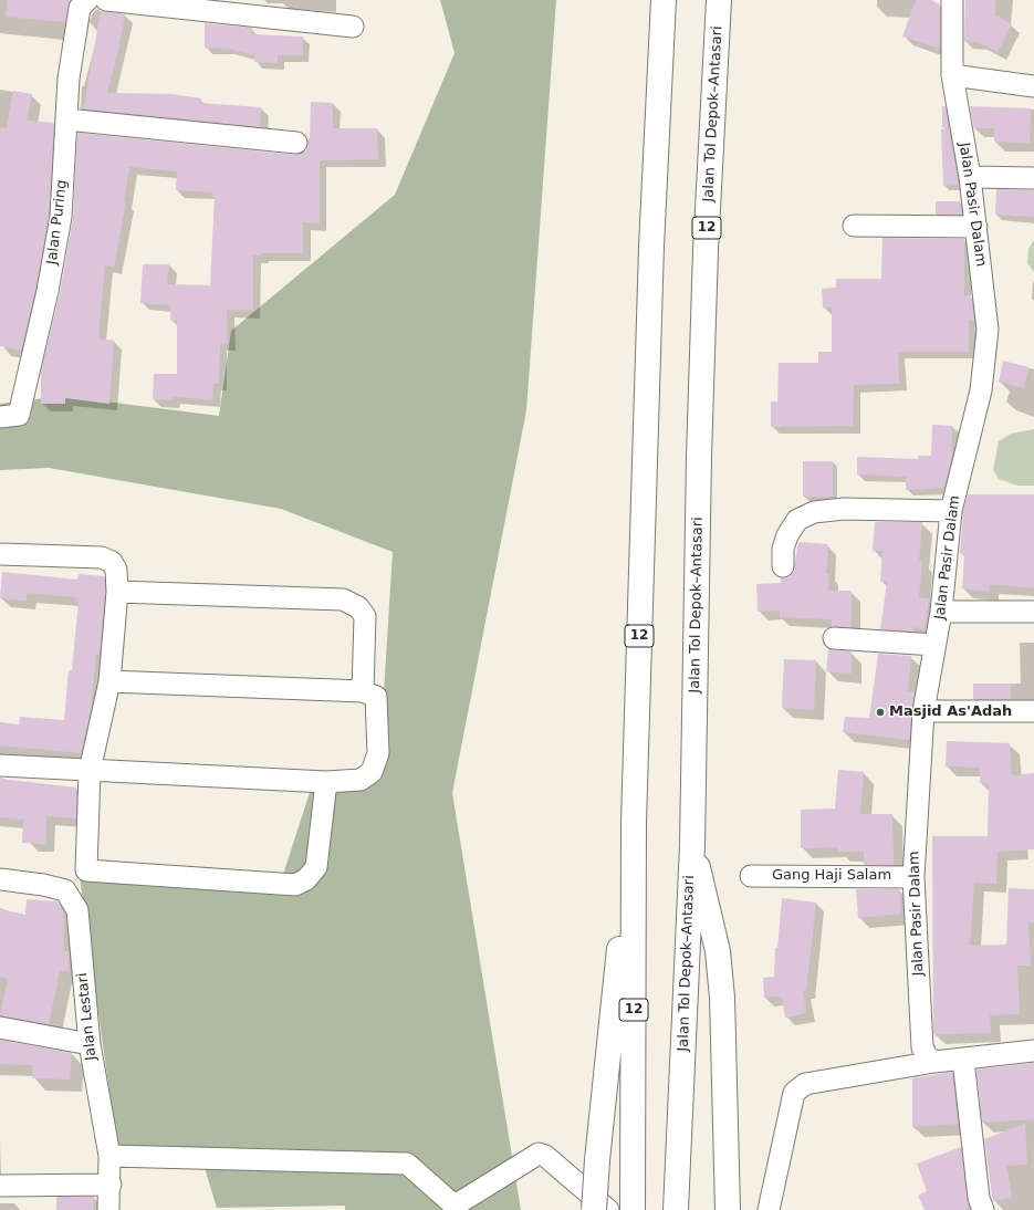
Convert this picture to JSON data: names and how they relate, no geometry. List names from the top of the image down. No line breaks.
{"streets":{"highway":["Jalan Tol Depok–Antasari","12"],"street":["Jalan Pasir Dalam","Jalan Puring","Gang Haji Salam","Jalan Lestari"]},"crossings":[["Jalan Pasir Dalam","Gang Haji Salam"]],"places":["Masjid As'Adah"]}
